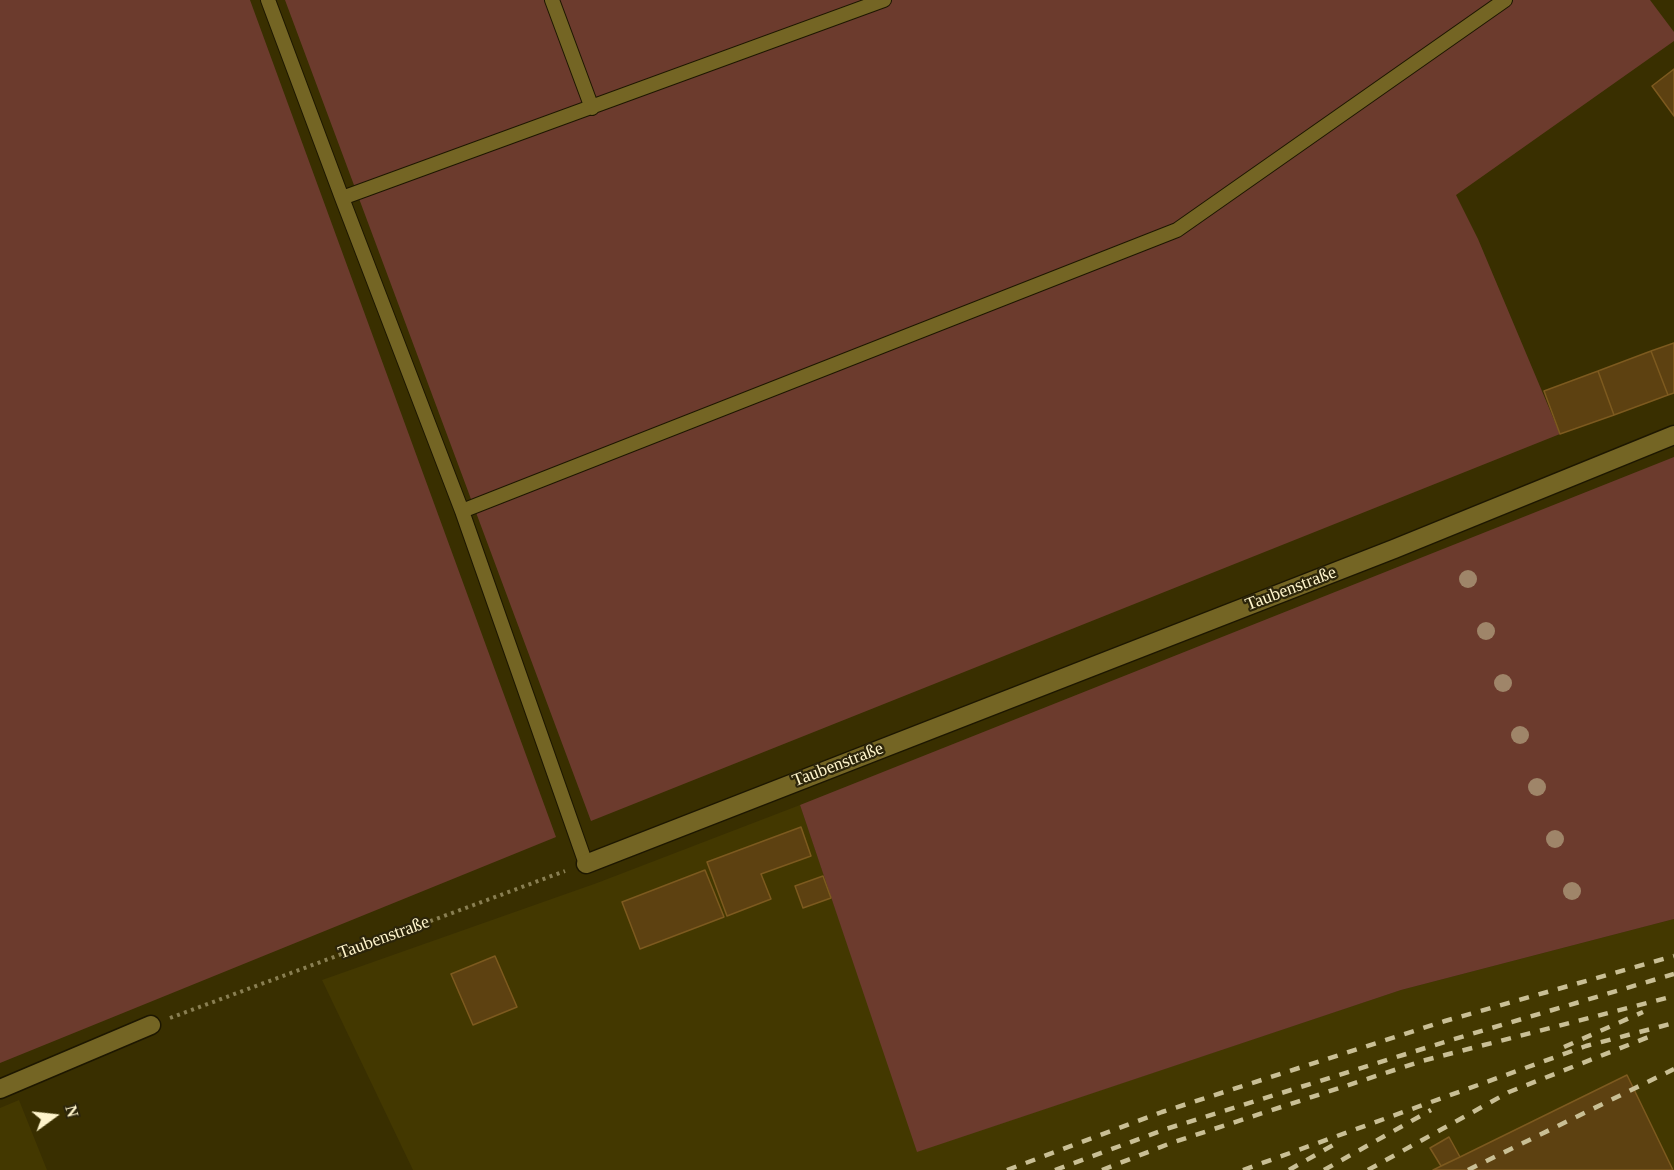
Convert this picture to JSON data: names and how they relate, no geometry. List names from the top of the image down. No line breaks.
{"streets":{"street":["Taubenstraße"]},"north":"right"}
